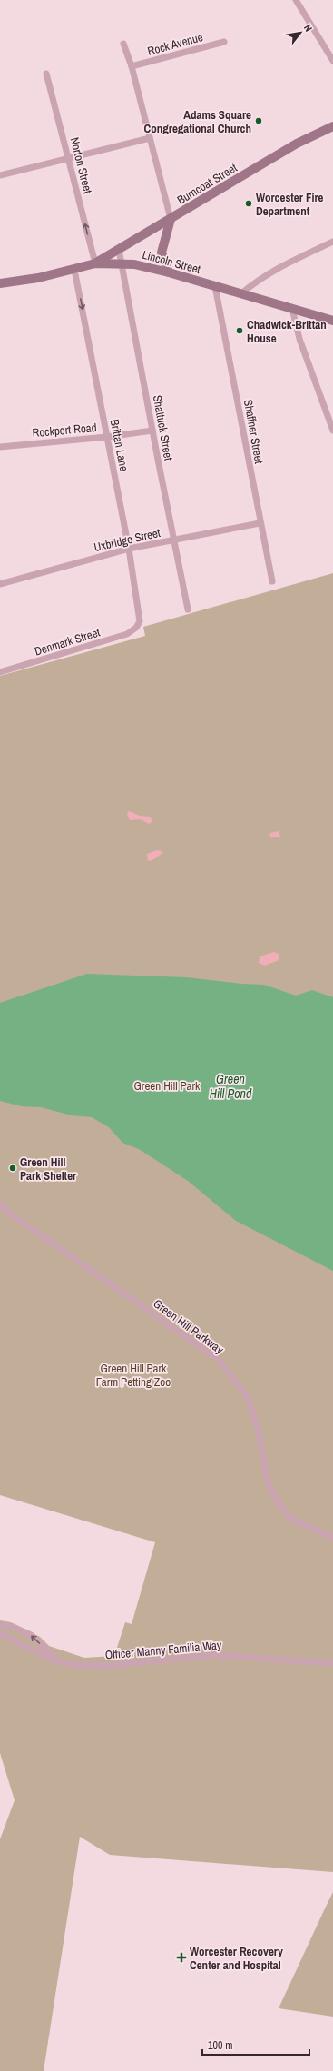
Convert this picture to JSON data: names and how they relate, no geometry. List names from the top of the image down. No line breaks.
{"streets":{"main road":["Burncoat Street","Lincoln Street"],"street":["Rock Avenue","Norton Street","Shattuck Street","Rockport Road","Shaffner Street","Brittan Lane","Uxbridge Street","Denmark Street","Green Hill Parkway","Officer Manny Familia Way"]},"crossings":[["Norton Street","Burncoat Street"],["Norton Street","Lincoln Street"],["Burncoat Street","Lincoln Street"],["Burncoat Street","Shattuck Street"],["Lincoln Street","Shattuck Street"],["Lincoln Street","Shaffner Street"],["Lincoln Street","Brittan Lane"],["Shattuck Street","Rockport Road"],["Shattuck Street","Uxbridge Street"],["Rockport Road","Brittan Lane"],["Shaffner Street","Uxbridge Street"],["Brittan Lane","Uxbridge Street"],["Brittan Lane","Denmark Street"]],"one_way":["Norton Street","Brittan Lane"],"water":["Green Hill Pond"],"parks":["Green Hill Park","Green Hill Park Farm Petting Zoo"],"places":{"other":["Adams Square Congregational Church","Worcester Fire Department","Chadwick-Brittan House","Green Hill Park Shelter"],"health":["Worcester Recovery Center and Hospital"]},"scale_bar":"100 m","north":"top right"}
